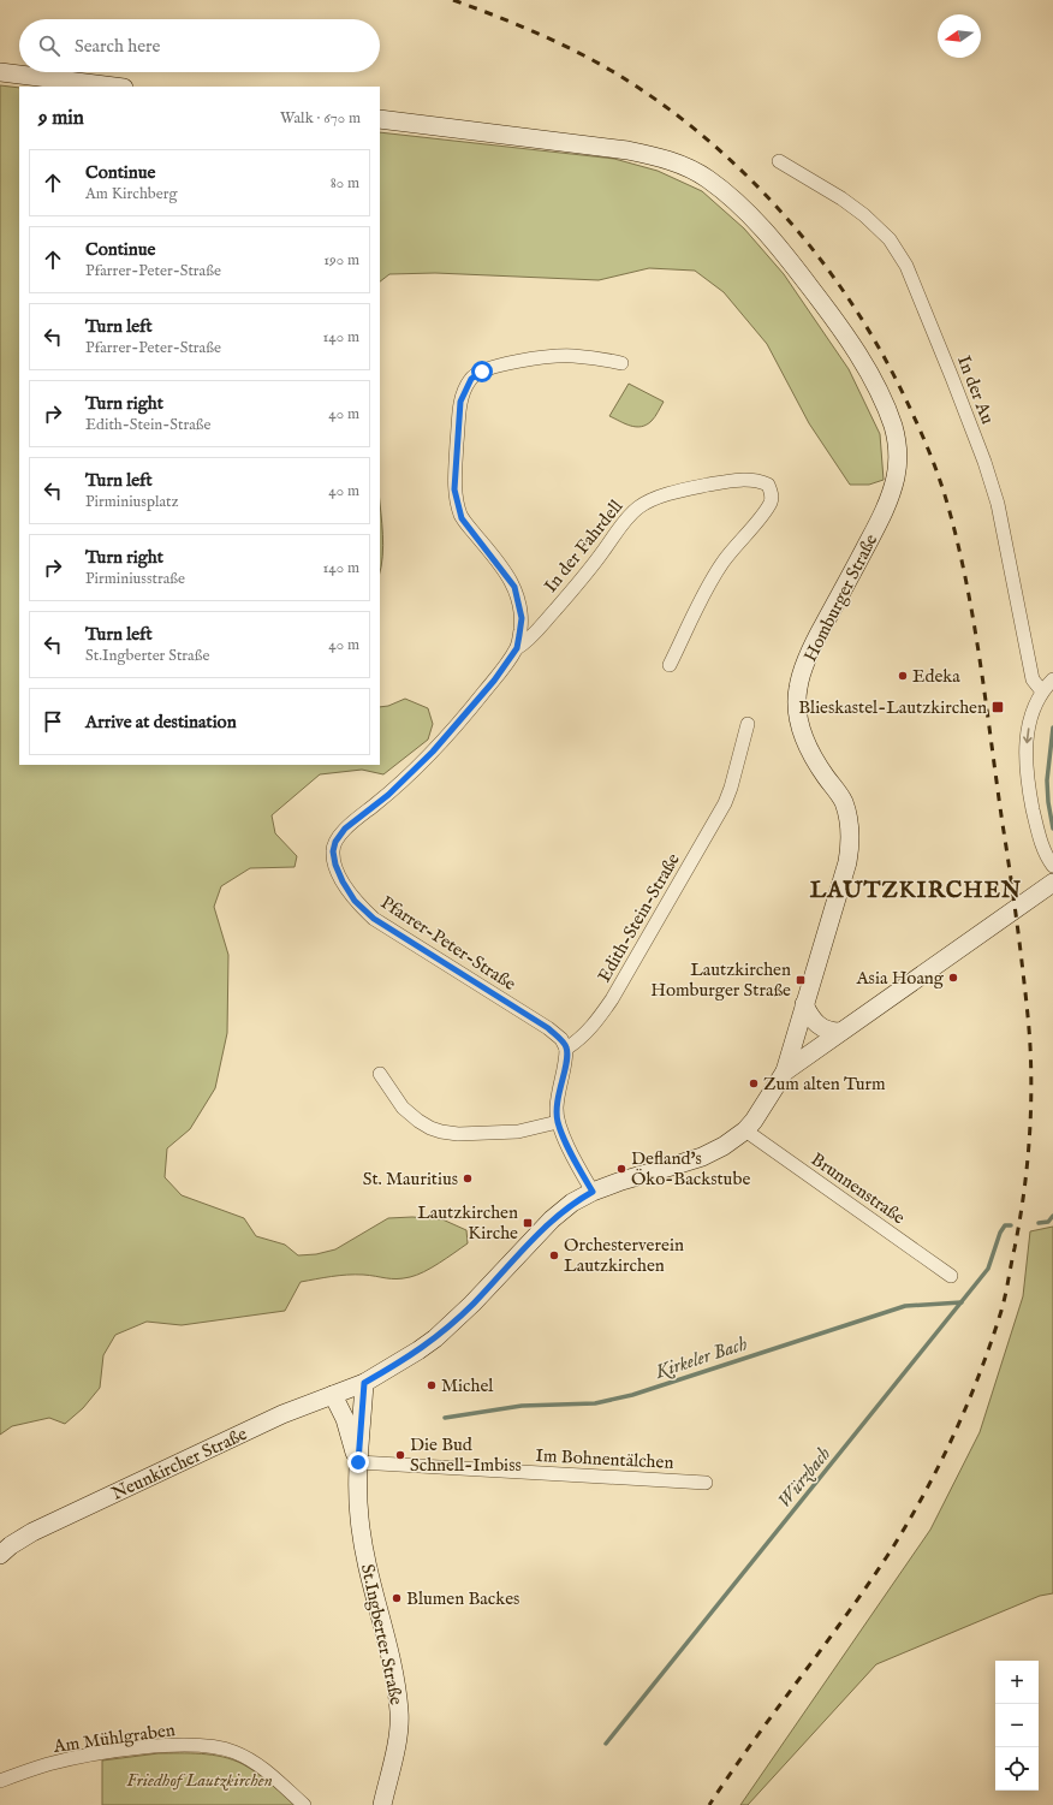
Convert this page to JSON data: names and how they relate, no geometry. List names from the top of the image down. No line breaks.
{"streets":{"main road":["Homburger Straße","Neunkircher Straße","St.Ingberter Straße"],"street":["In der Au","In der Fahrdell","Edith-Stein-Straße","Pfarrer-Peter-Straße","Brunnenstraße","Im Bohnentälchen","Am Mühlgraben"]},"crossings":[["In der Fahrdell","Pfarrer-Peter-Straße"],["Homburger Straße","Neunkircher Straße"],["Edith-Stein-Straße","Pfarrer-Peter-Straße"],["Brunnenstraße","Neunkircher Straße"],["Im Bohnentälchen","St.Ingberter Straße"],["Neunkircher Straße","St.Ingberter Straße"]],"districts":["LAUTZKIRCHEN"],"water":["Kirkeler Bach","Würzbach"],"parks":["Friedhof Lautzkirchen"],"places":{"other":["Edeka","Asia Hoang","Zum alten Turm","Defland's Öko-Backstube","St. Mauritius","Orchesterverein Lautzkirchen","Michel","Die Bud Schnell-Imbiss","Blumen Backes"],"transit":["Blieskastel-Lautzkirchen","Lautzkirchen Homburger Straße","Lautzkirchen Kirche"]},"north":"left","page":{"search":"Search here","heading":["9 min","Walk · 670 m"],"list":[["Continue","Am Kirchberg","80 m"],["Continue","Pfarrer-Peter-Straße","190 m"],["Turn left","Pfarrer-Peter-Straße","140 m"],["Turn right","Edith-Stein-Straße","40 m"],["Turn left","Pirminiusplatz","40 m"],["Turn right","Pirminiusstraße","140 m"],["Turn left","St.Ingberter Straße","40 m"],"Arrive at destination"],"map_buttons":["+","−"]}}
